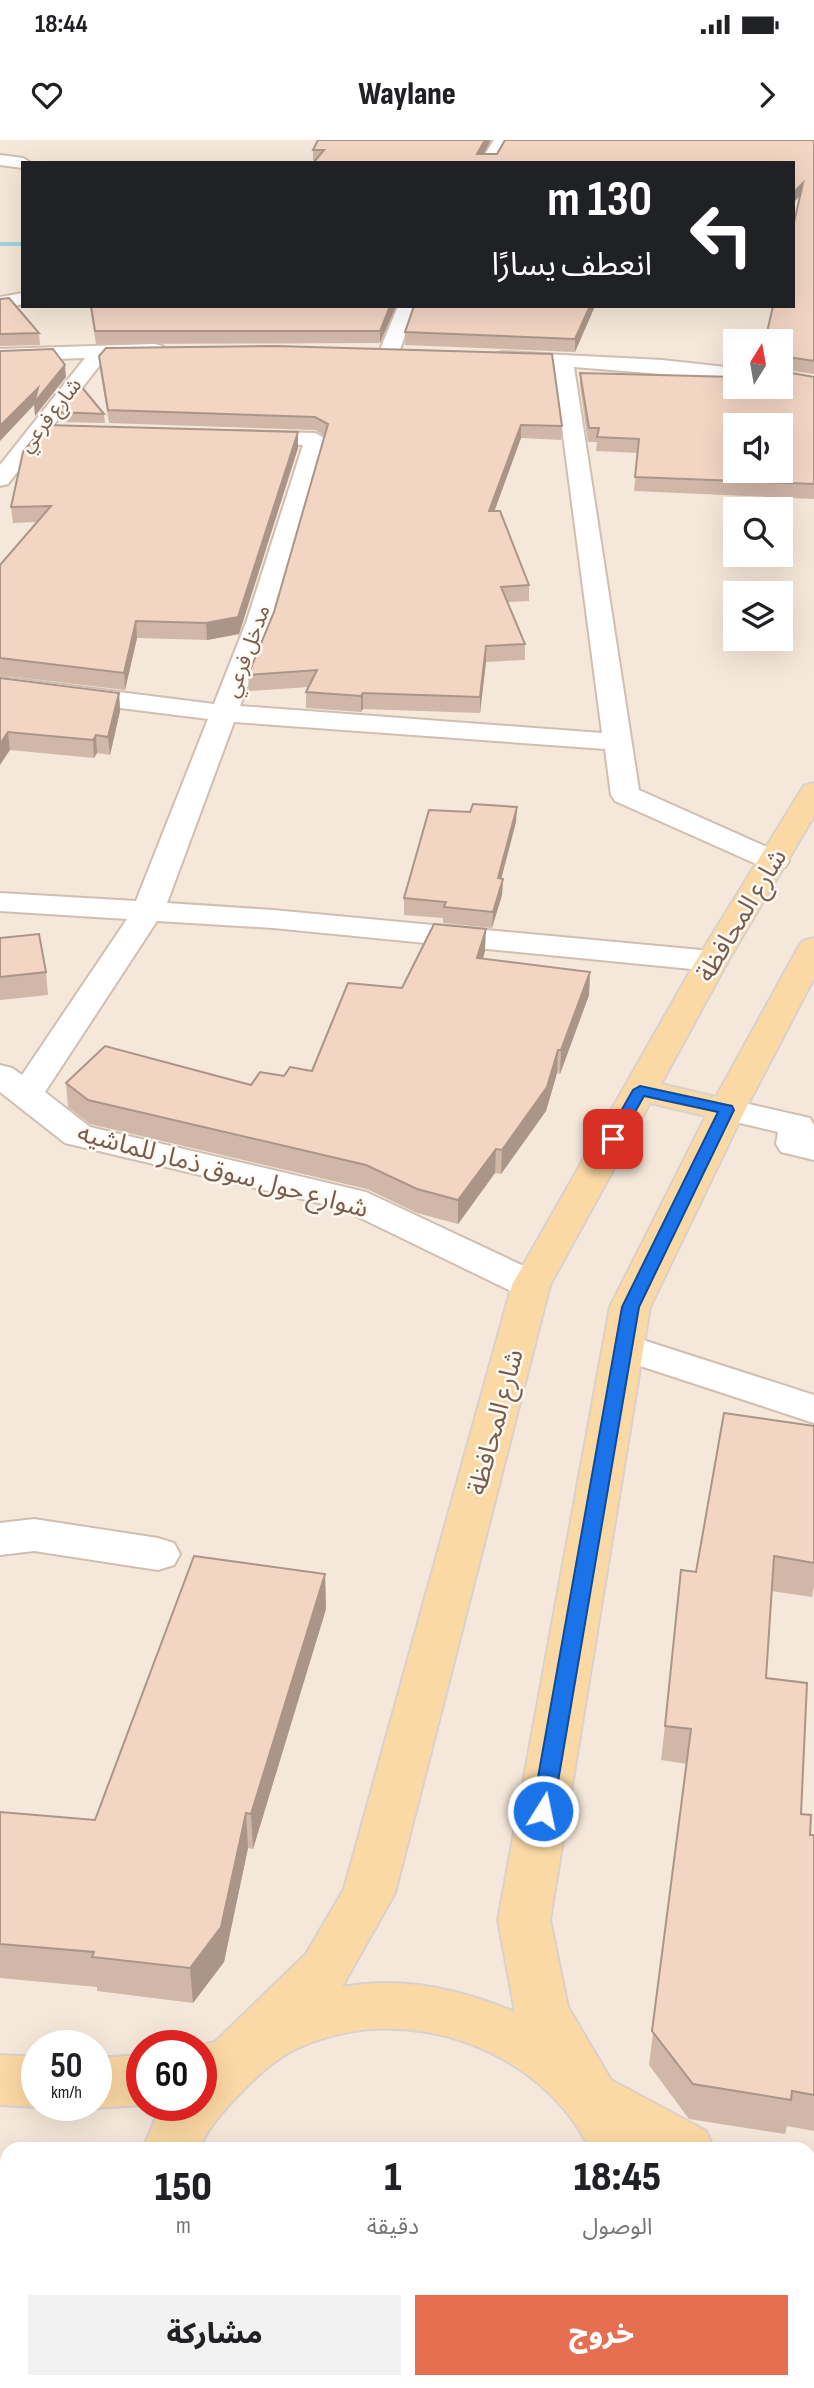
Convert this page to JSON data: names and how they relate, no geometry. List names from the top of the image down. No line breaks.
{"streets":{"main road":["شارع المحافظة"],"street":["شارع فرعي","مدخل فرعي","شوارع حول سوق ذمار للماشيه"]},"crossings":[["مدخل فرعي","شوارع حول سوق ذمار للماشيه"],["شارع المحافظة","شوارع حول سوق ذمار للماشيه"]],"north":"top","page":{"status":"18:44","header":"Waylane","turn":["130 m","انعطف يسارًا"],"speed":"50 km/h","limit":"60","eta":["18:45","الوصول","1","دقيقة","150","m"],"buttons":["خروج","مشاركة"]}}
